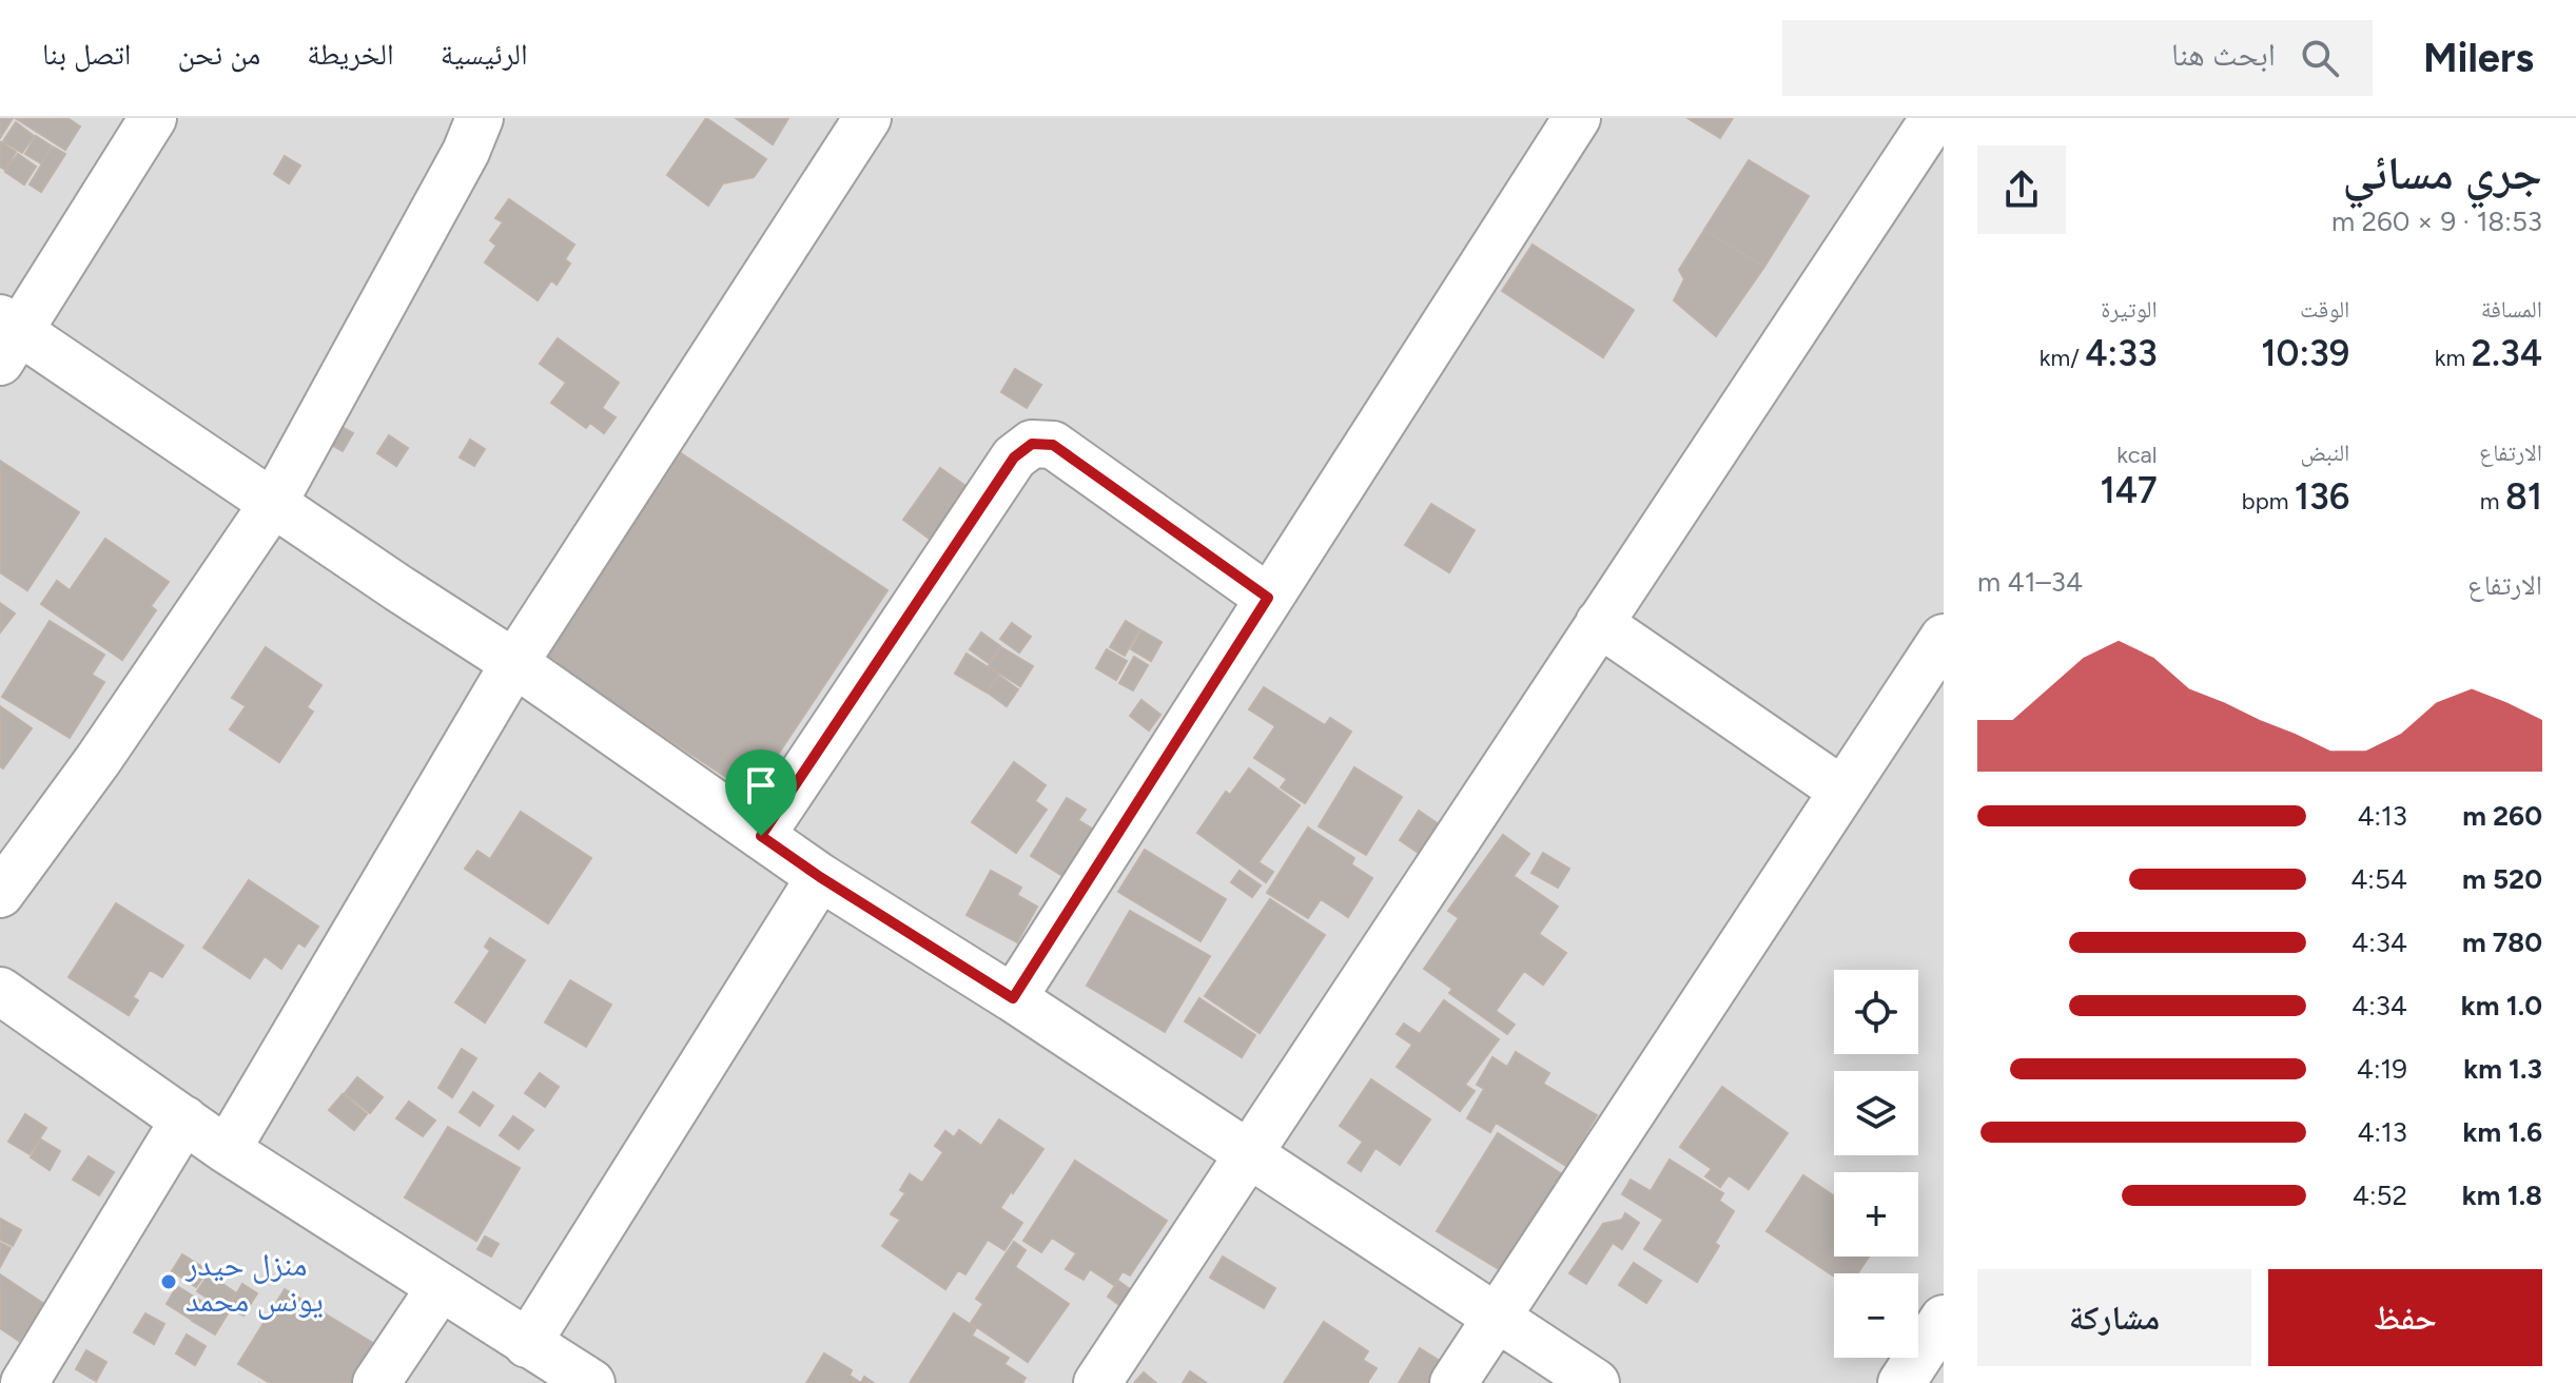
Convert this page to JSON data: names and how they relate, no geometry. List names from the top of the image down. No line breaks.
{"places":["منزل حيدر يونس محمد"],"page":{"header":"Milers","search":"ابحث هنا","nav":["الرئيسية","الخريطة","من نحن","اتصل بنا"],"heading":["جري مسائي","18:53 · 9 × 260 m"],"stats":[["المسافة","2.34 km"],["الوقت","10:39"],["الوتيرة","4:33 /km"],["الارتفاع","81 m"],["النبض","136 bpm"],["kcal","147"]],"chart":["الارتفاع","34–41 m"],"list":[{"name":"260 m","note":"4:13"},{"name":"520 m","note":"4:54"},{"name":"780 m","note":"4:34"},{"name":"1.0 km","note":"4:34"},{"name":"1.3 km","note":"4:19"},{"name":"1.6 km","note":"4:13"},{"name":"1.8 km","note":"4:52"}],"map_buttons":["+","−"],"buttons":["حفظ","مشاركة"]}}
